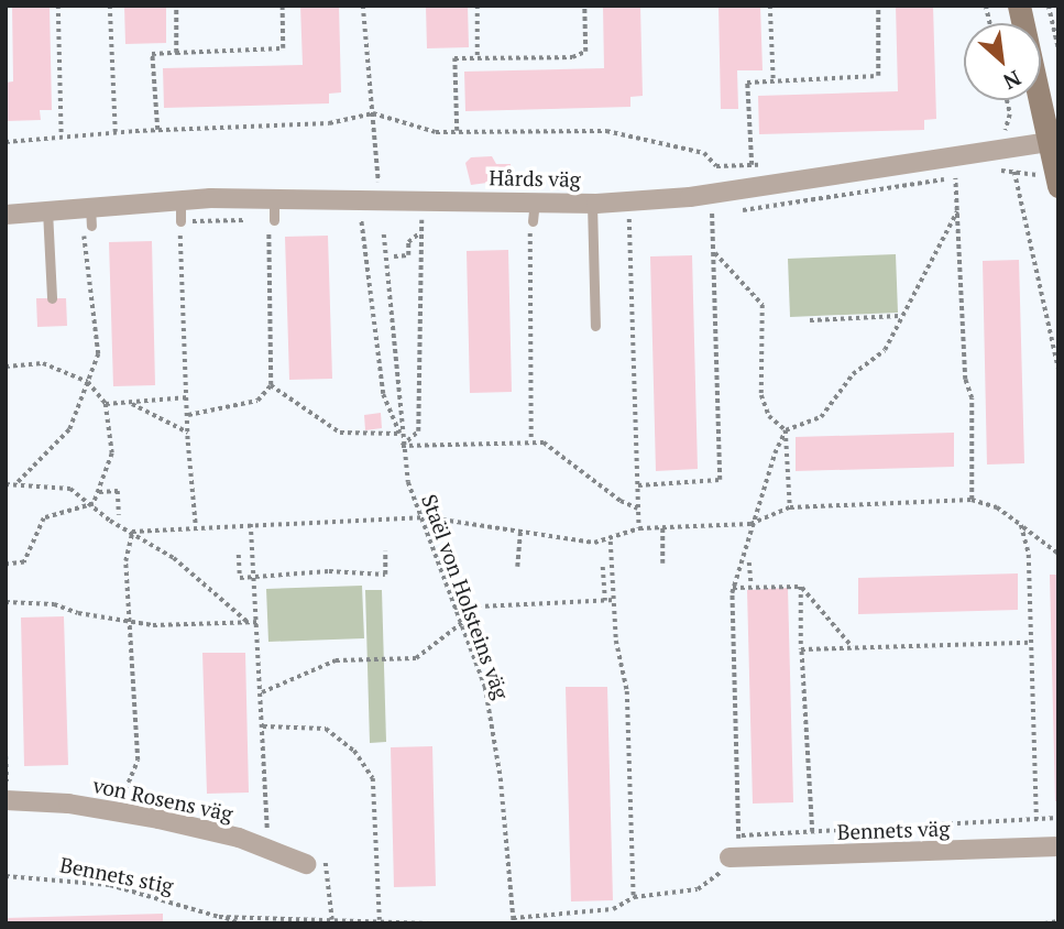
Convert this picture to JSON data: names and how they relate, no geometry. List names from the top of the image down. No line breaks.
{"streets":{"street":["Hårds väg","von Rosens väg","Bennets väg"],"path":["Staël von Holsteins väg","Bennets stig"]},"north":"bottom right"}
